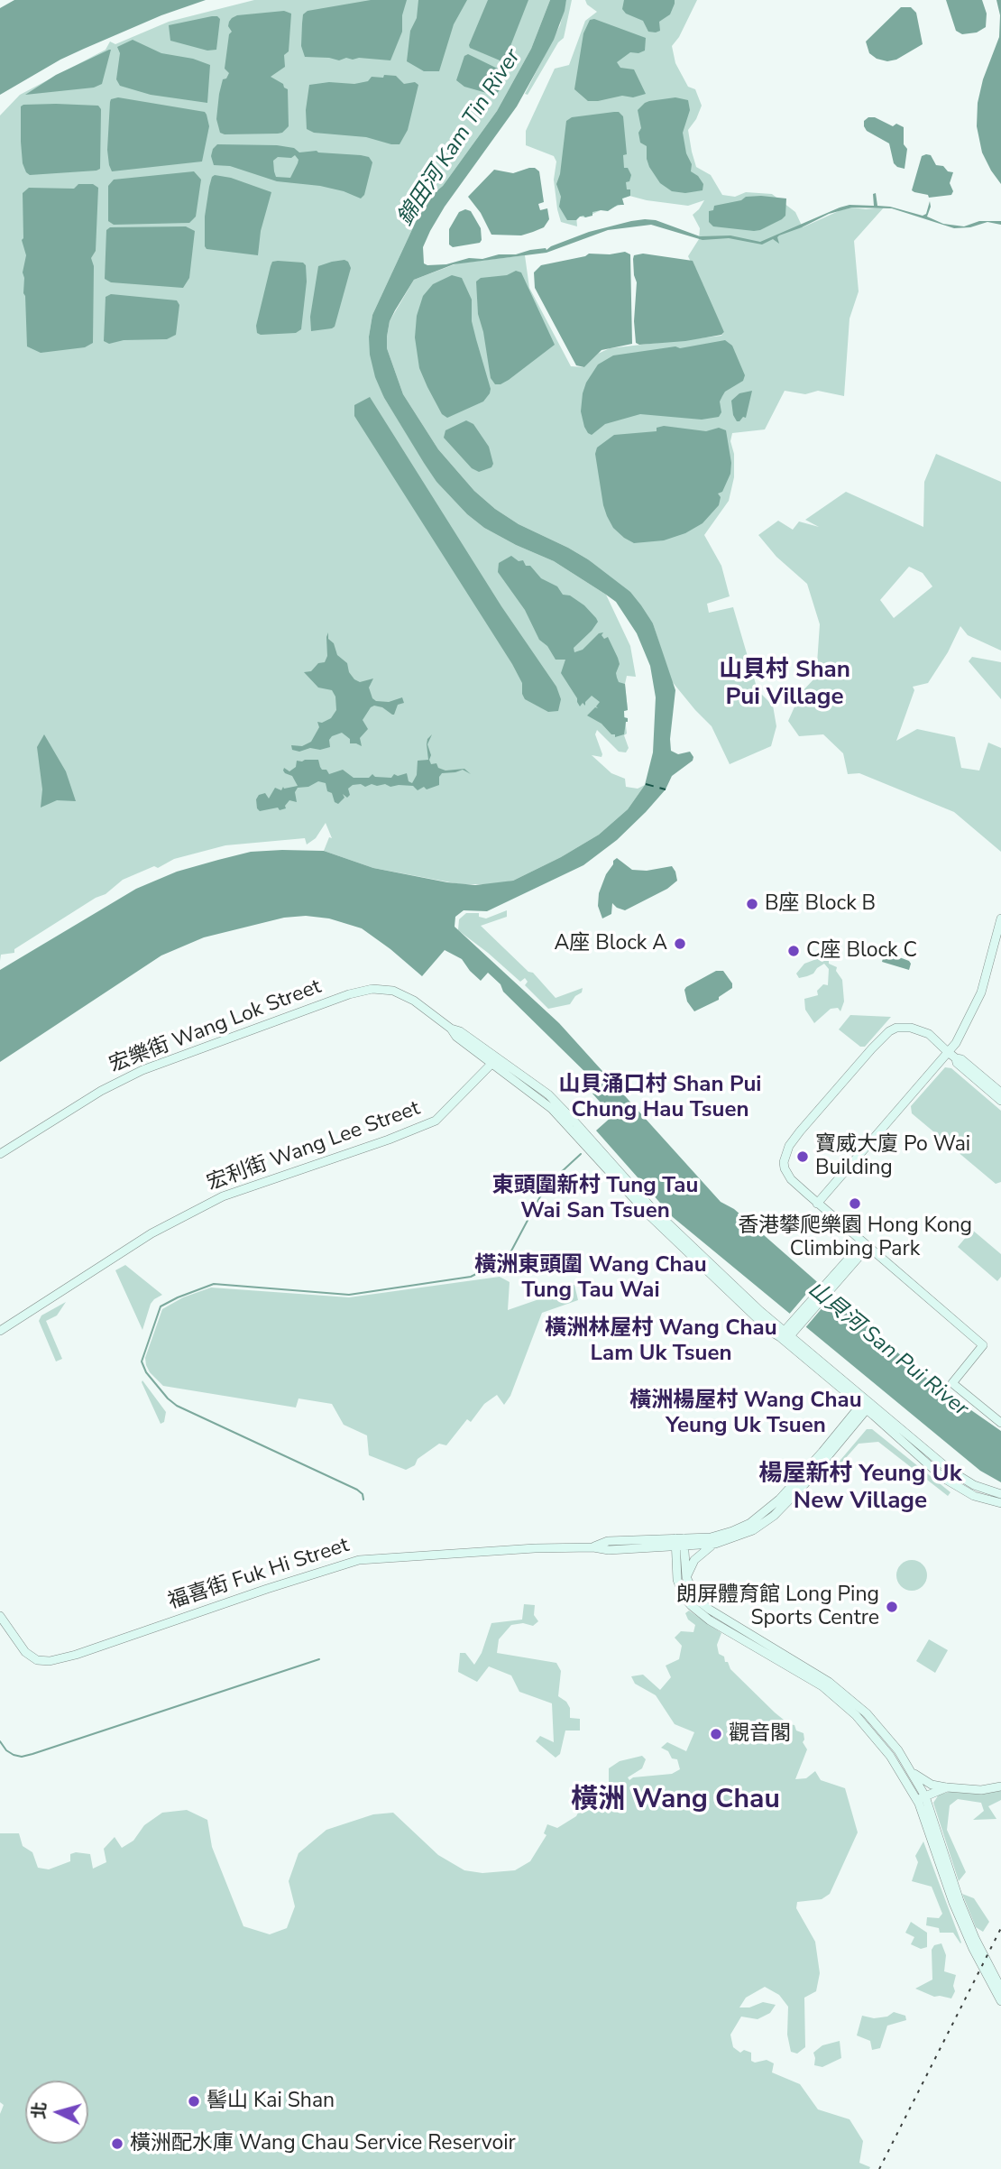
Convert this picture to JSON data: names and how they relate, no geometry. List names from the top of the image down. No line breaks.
{"streets":{"street":["宏樂街 Wang Lok Street","宏利街 Wang Lee Street","福喜街 Fuk Hi Street"]},"crossings":[["宏樂街 Wang Lok Street","宏利街 Wang Lee Street"],["宏樂街 Wang Lok Street","福喜街 Fuk Hi Street"]],"districts":["山貝村 Shan Pui Village","山貝涌口村 Shan Pui Chung Hau Tsuen","東頭圍新村 Tung Tau Wai San Tsuen","橫洲東頭圍 Wang Chau Tung Tau Wai","橫洲林屋村 Wang Chau Lam Uk Tsuen","橫洲楊屋村 Wang Chau Yeung Uk Tsuen","楊屋新村 Yeung Uk New Village","橫洲 Wang Chau"],"water":["錦田河 Kam Tin River","山貝河 San Pui River"],"places":["B座 Block B","A座 Block A","C座 Block C","寶威大廈 Po Wai Building","香港攀爬樂園 Hong Kong Climbing Park","朗屏體育館 Long Ping Sports Centre","觀音閣","髻山 Kai Shan","橫洲配水庫 Wang Chau Service Reservoir"],"north":"left"}
